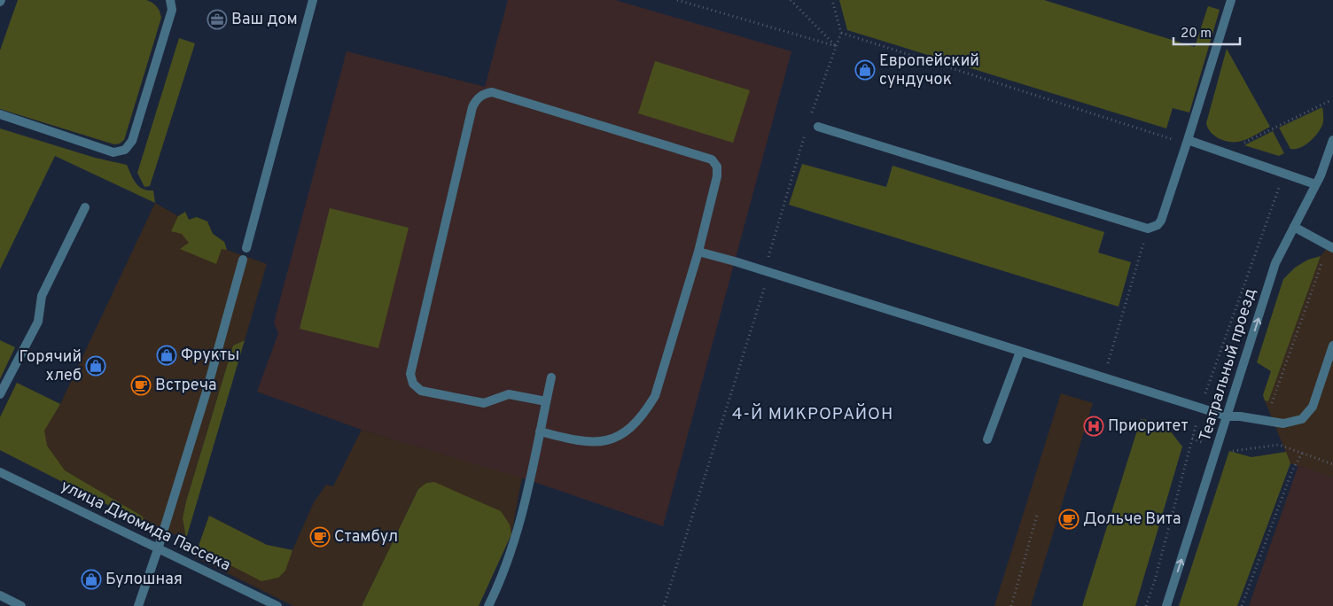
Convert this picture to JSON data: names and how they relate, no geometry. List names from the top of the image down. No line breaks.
{"streets":{"street":["Театральный проезд","улица Диомида Пассека"]},"one_way":["Театральный проезд"],"districts":["4-Й МИКРОРАЙОН"],"places":{"office":["Ваш дом"],"shop":["Европейский сундучок","Фрукты","Горячий хлеб","Булошная"],"cafe":["Встреча","Дольче Вита","Стамбул"],"hospital":["Приоритет"]},"scale_bar":"20 m"}
